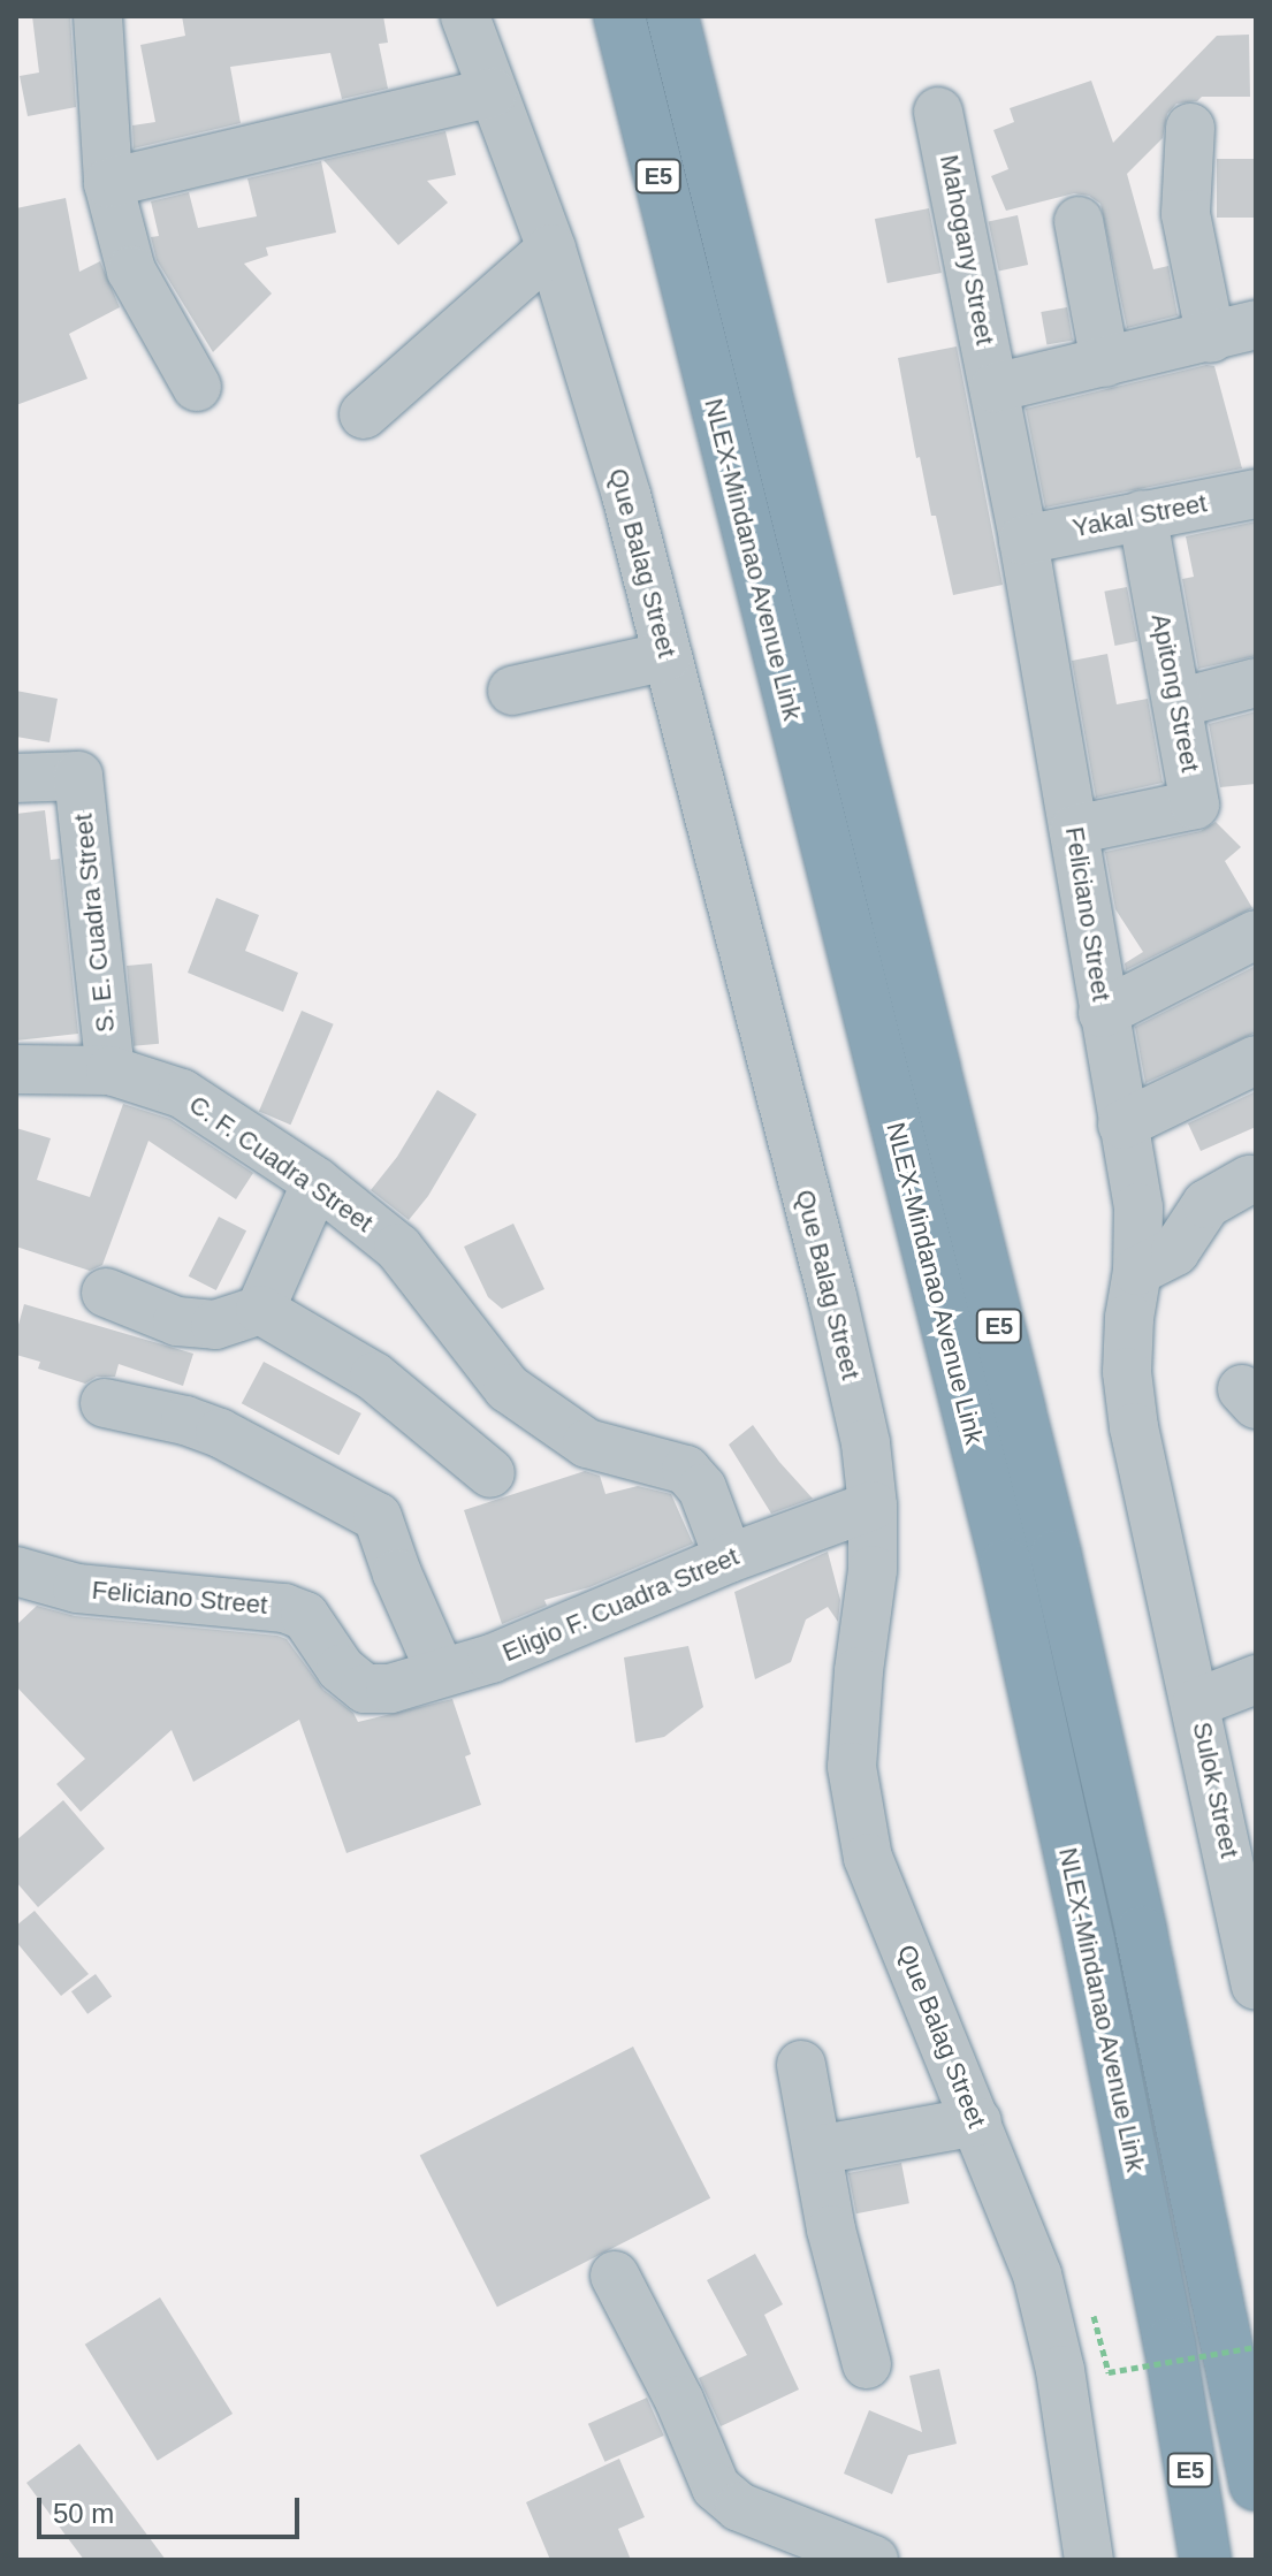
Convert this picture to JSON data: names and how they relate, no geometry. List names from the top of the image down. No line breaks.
{"streets":{"highway":["E5","NLEX-Mindanao Avenue Link"],"street":["Mahogany Street","Yakal Street","Que Balag Street","Apitong Street","Feliciano Street","S. E. Cuadra Street","C. F. Cuadra Street","Eligio F. Cuadra Street","Sulok Street"]},"crossings":[["Mahogany Street","Feliciano Street"],["Yakal Street","Apitong Street"],["Yakal Street","Feliciano Street"],["Que Balag Street","Eligio F. Cuadra Street"],["Apitong Street","Feliciano Street"],["Feliciano Street","Eligio F. Cuadra Street"],["Feliciano Street","Sulok Street"],["S. E. Cuadra Street","C. F. Cuadra Street"],["C. F. Cuadra Street","Eligio F. Cuadra Street"]],"scale_bar":"50 m"}
